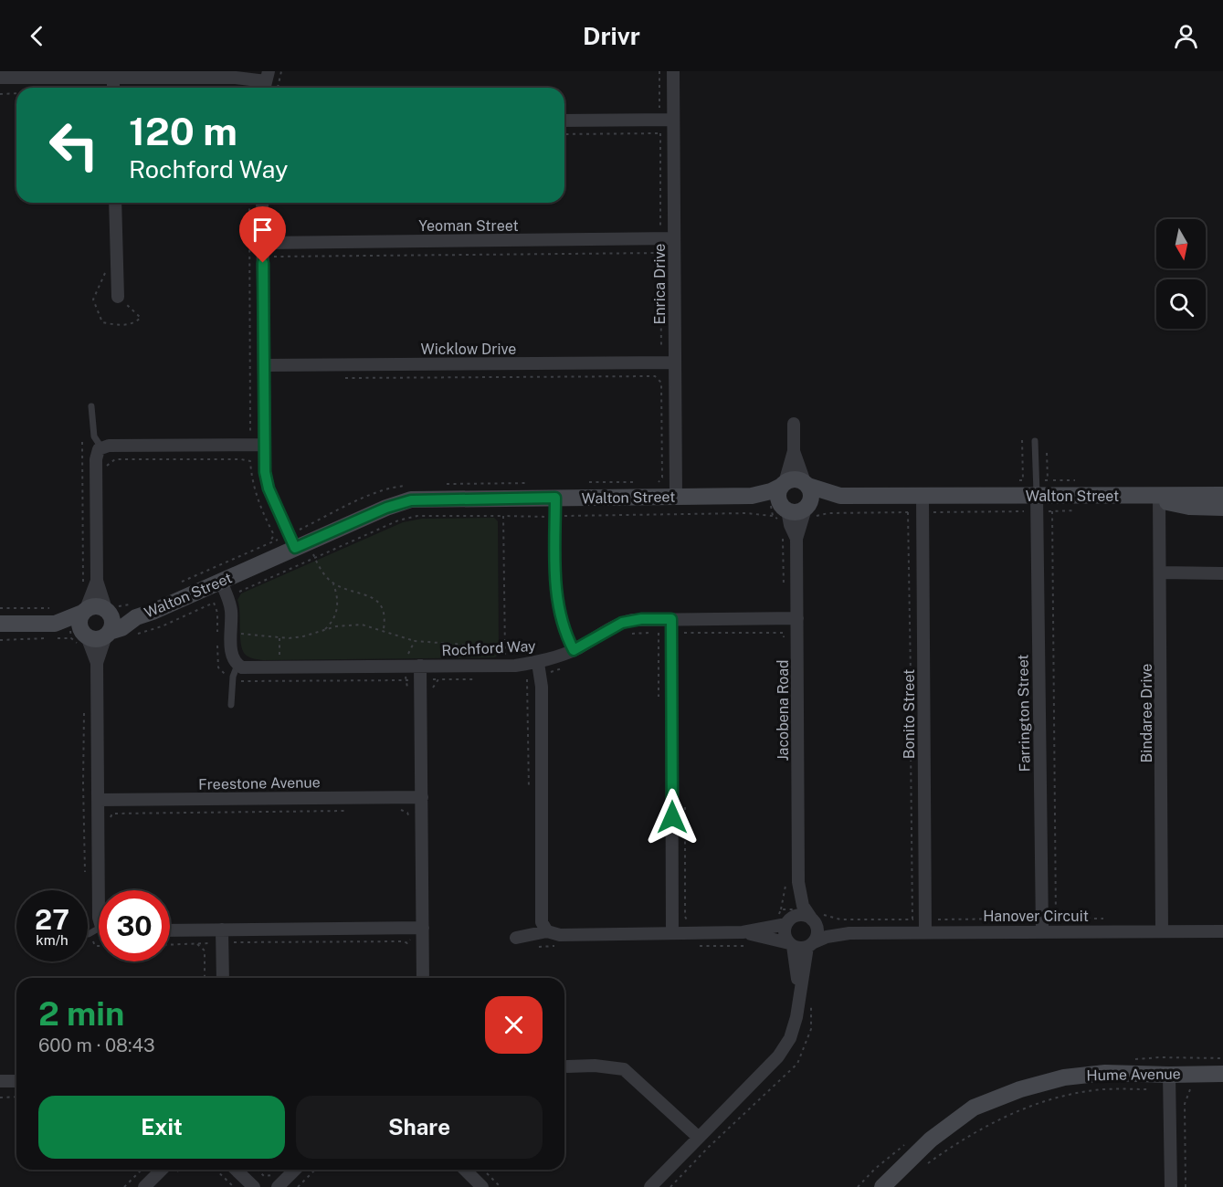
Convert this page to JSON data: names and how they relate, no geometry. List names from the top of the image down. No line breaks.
{"streets":{"street":["Yeoman Street","Enrica Drive","Wicklow Drive","Walton Street","Rochford Way","Jacobena Road","Farrington Street","Bindaree Drive","Bonito Street","Freestone Avenue","Hanover Circuit","Hume Avenue"]},"crossings":[["Yeoman Street","Enrica Drive"],["Enrica Drive","Wicklow Drive"],["Enrica Drive","Walton Street"],["Walton Street","Jacobena Road"],["Walton Street","Farrington Street"],["Walton Street","Bindaree Drive"],["Walton Street","Bonito Street"],["Rochford Way","Jacobena Road"],["Farrington Street","Hanover Circuit"],["Bindaree Drive","Hanover Circuit"],["Bonito Street","Hanover Circuit"]],"north":"bottom","page":{"header":"Drivr","turn":["120 m","Rochford Way"],"speed":"27 km/h","limit":"30","heading":["2 min","600 m · 08:43"],"buttons":["Exit","Share"]}}
